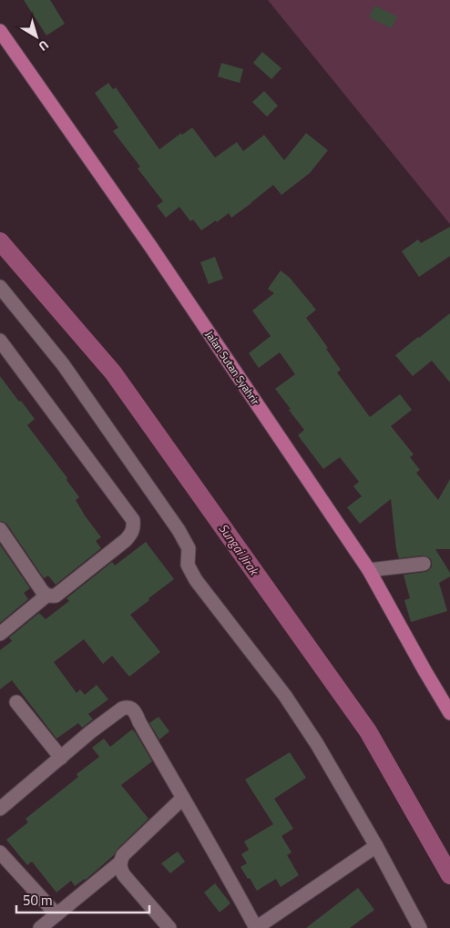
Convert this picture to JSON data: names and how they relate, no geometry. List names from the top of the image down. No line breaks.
{"streets":{"main road":["Jalan Sutan Syahrir"]},"water":["Sungai Jirak"],"scale_bar":"50 m","north":"bottom right"}
